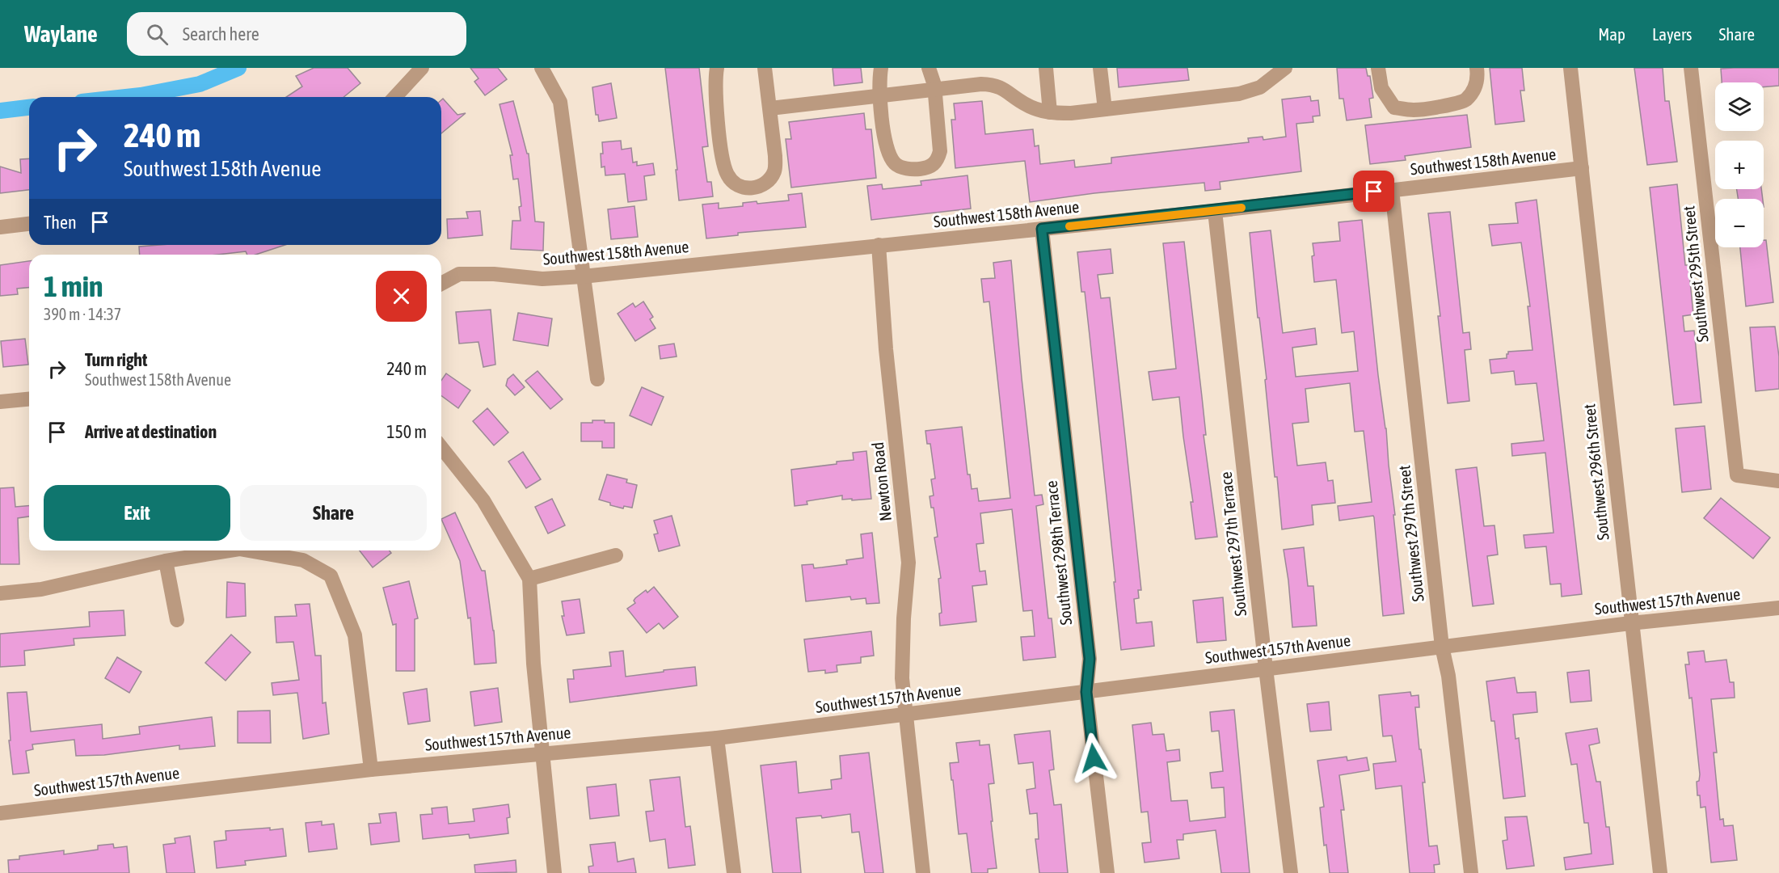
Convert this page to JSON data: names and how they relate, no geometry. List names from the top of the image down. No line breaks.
{"streets":{"street":["Southwest 158th Avenue","Southwest 295th Street","Southwest 296th Street","Newton Road","Southwest 297th Street","Southwest 297th Terrace","Southwest 298th Terrace","Southwest 157th Avenue"]},"crossings":[["Southwest 158th Avenue","Southwest 296th Street"],["Southwest 158th Avenue","Newton Road"],["Southwest 158th Avenue","Southwest 297th Street"],["Southwest 158th Avenue","Southwest 297th Terrace"],["Southwest 158th Avenue","Southwest 298th Terrace"],["Southwest 296th Street","Southwest 157th Avenue"],["Newton Road","Southwest 157th Avenue"],["Southwest 297th Street","Southwest 157th Avenue"],["Southwest 297th Terrace","Southwest 157th Avenue"],["Southwest 298th Terrace","Southwest 157th Avenue"]],"page":{"header":"Waylane","search":"Search here","nav":["Map","Layers","Share"],"map_buttons":["+","−"],"turn":["240 m","Southwest 158th Avenue"],"then":"Then","heading":["1 min","390 m · 14:37"],"list":[{"name":"Turn right","note":"Southwest 158th Avenue","value":"240 m"},{"name":"Arrive at destination","value":"150 m"}],"buttons":["Exit","Share"]}}
